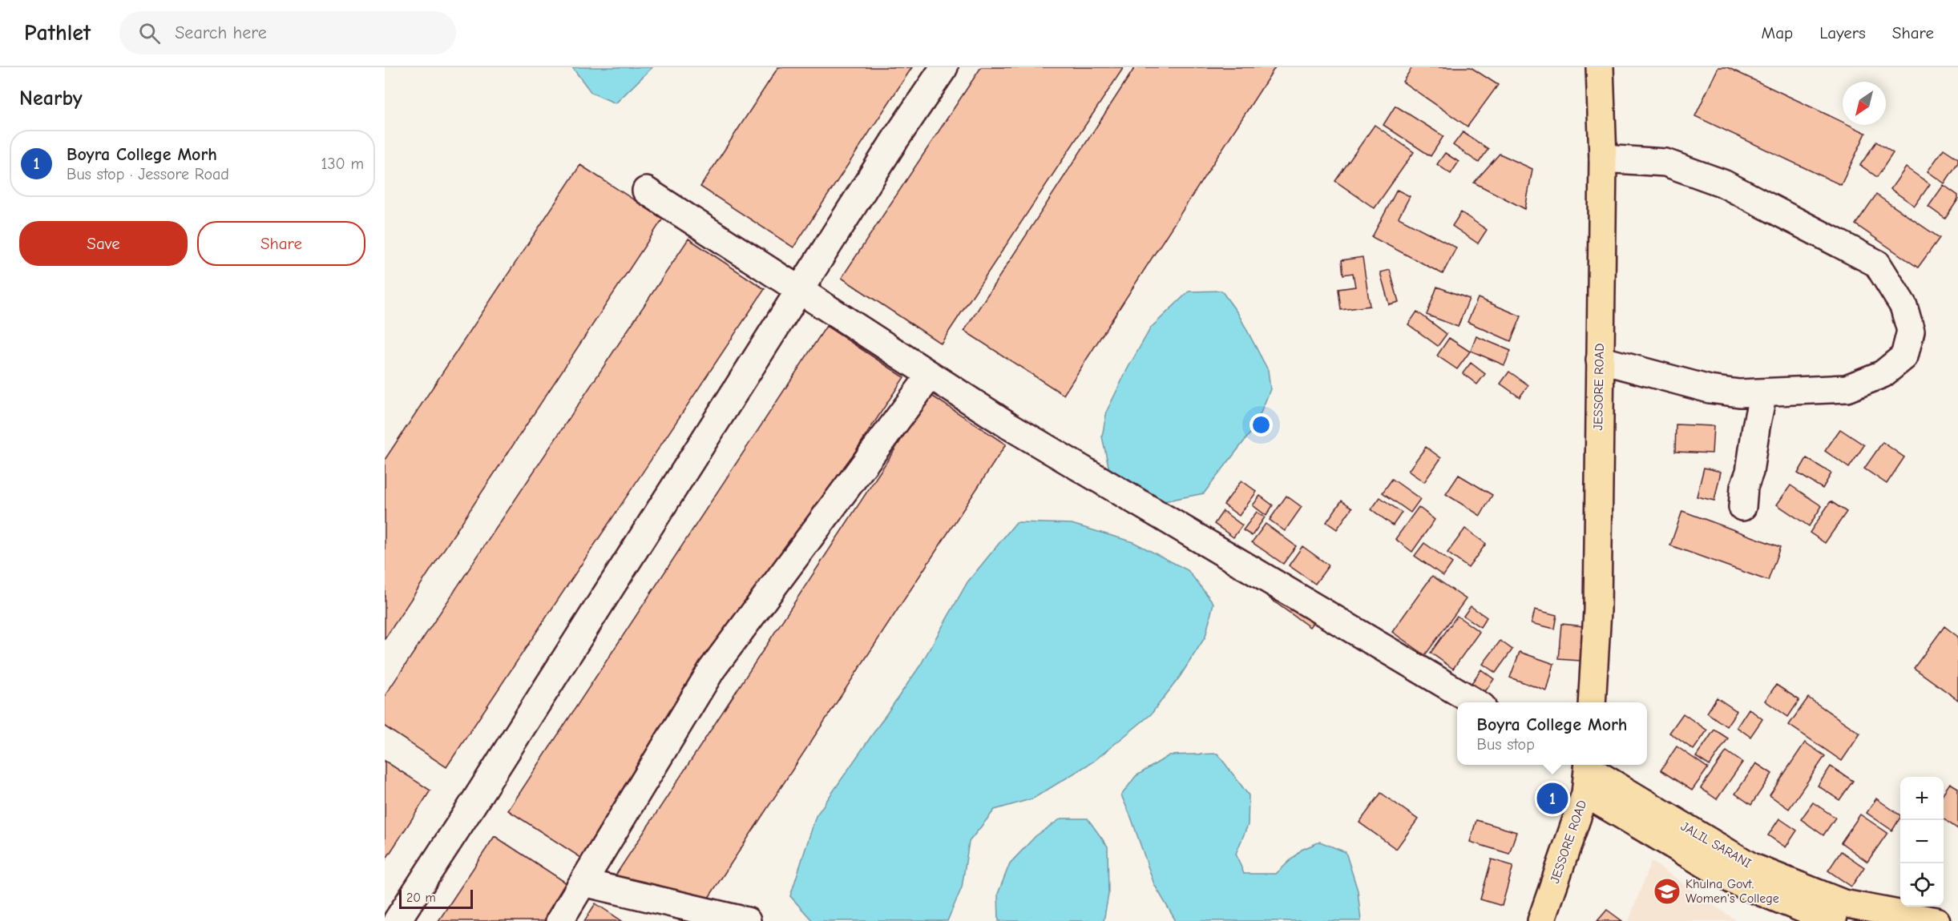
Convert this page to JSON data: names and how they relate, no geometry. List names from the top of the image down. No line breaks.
{"streets":{"main road":["JESSORE ROAD","JALIL SARANI"]},"crossings":[["JESSORE ROAD","JALIL SARANI"]],"places":{"school or university":["Khulna Govt. Women's College"]},"scale_bar":"20 m","north":"bottom left","page":{"header":"Pathlet","search":"Search here","nav":["Map","Layers","Share"],"heading":"Nearby","list":[{"mark":"1","name":"Boyra College Morh","note":"Bus stop · Jessore Road","value":"130 m"}],"buttons":["Save","Share"],"popup":["Boyra College Morh","Bus stop"],"map_buttons":["+","−"],"pins":"1","scale":"20 m"}}
